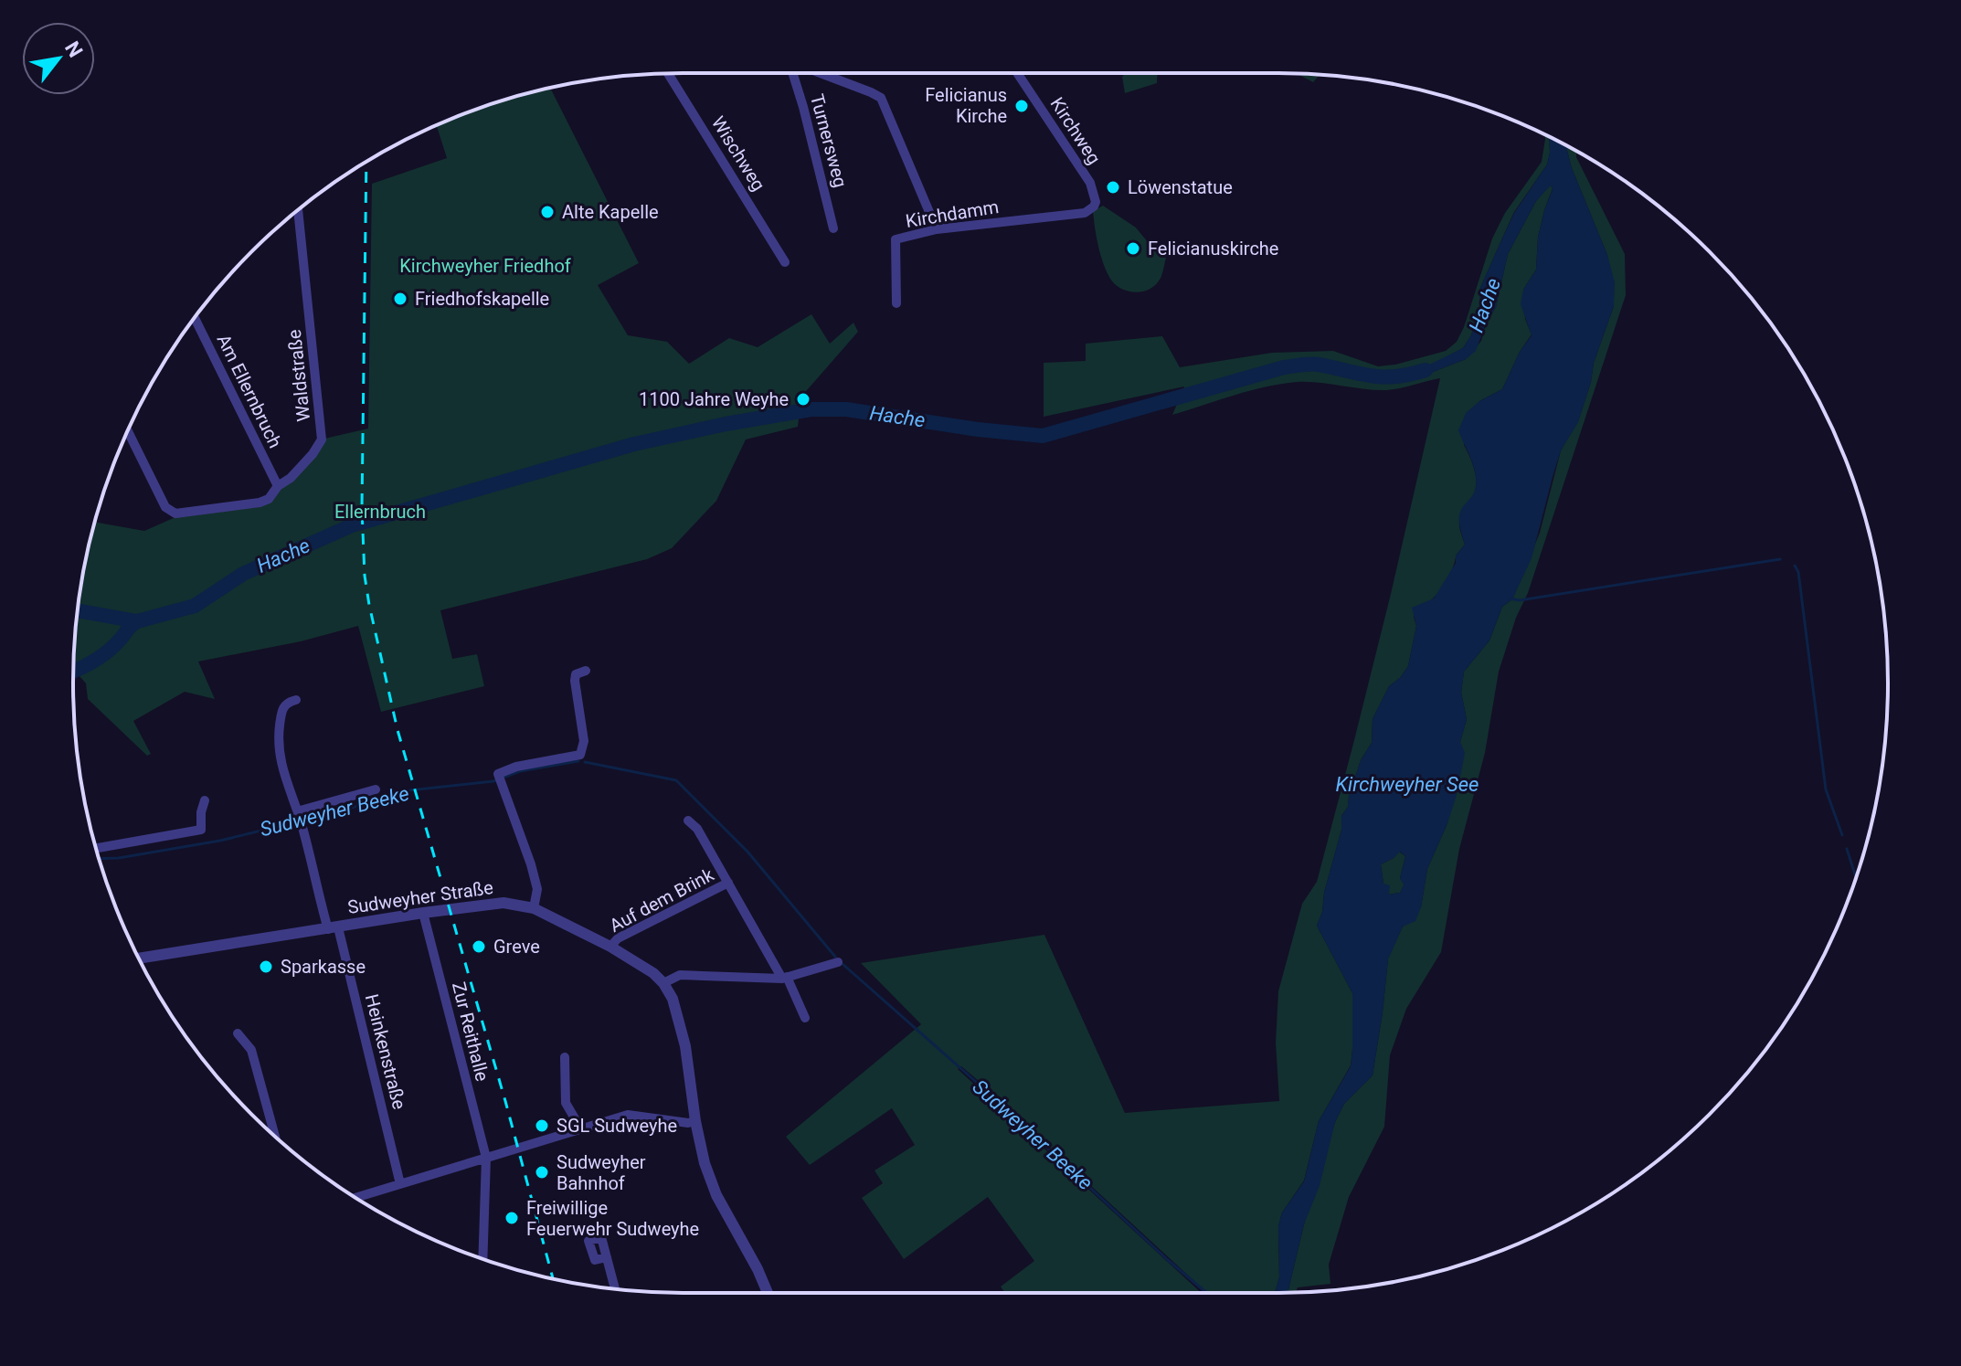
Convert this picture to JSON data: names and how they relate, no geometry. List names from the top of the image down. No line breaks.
{"streets":{"street":["Kirchweg","Turnersweg","Wischweg","Kirchdamm","Waldstraße","Am Ellernbruch","Sudweyher Straße","Auf dem Brink","Zur Reithalle","Heinkenstraße"]},"crossings":[["Kirchweg","Kirchdamm"],["Waldstraße","Am Ellernbruch"],["Sudweyher Straße","Auf dem Brink"],["Sudweyher Straße","Zur Reithalle"],["Sudweyher Straße","Heinkenstraße"]],"water":["Hache","Kirchweyher See","Sudweyher Beeke"],"parks":["Kirchweyher Friedhof","Ellernbruch"],"places":["Felicianus Kirche","Löwenstatue","Alte Kapelle","Felicianuskirche","Friedhofskapelle","1100 Jahre Weyhe","Greve","Sparkasse","SGL Sudweyhe","Sudweyher Bahnhof","Freiwillige Feuerwehr Sudweyhe"],"north":"top right"}
